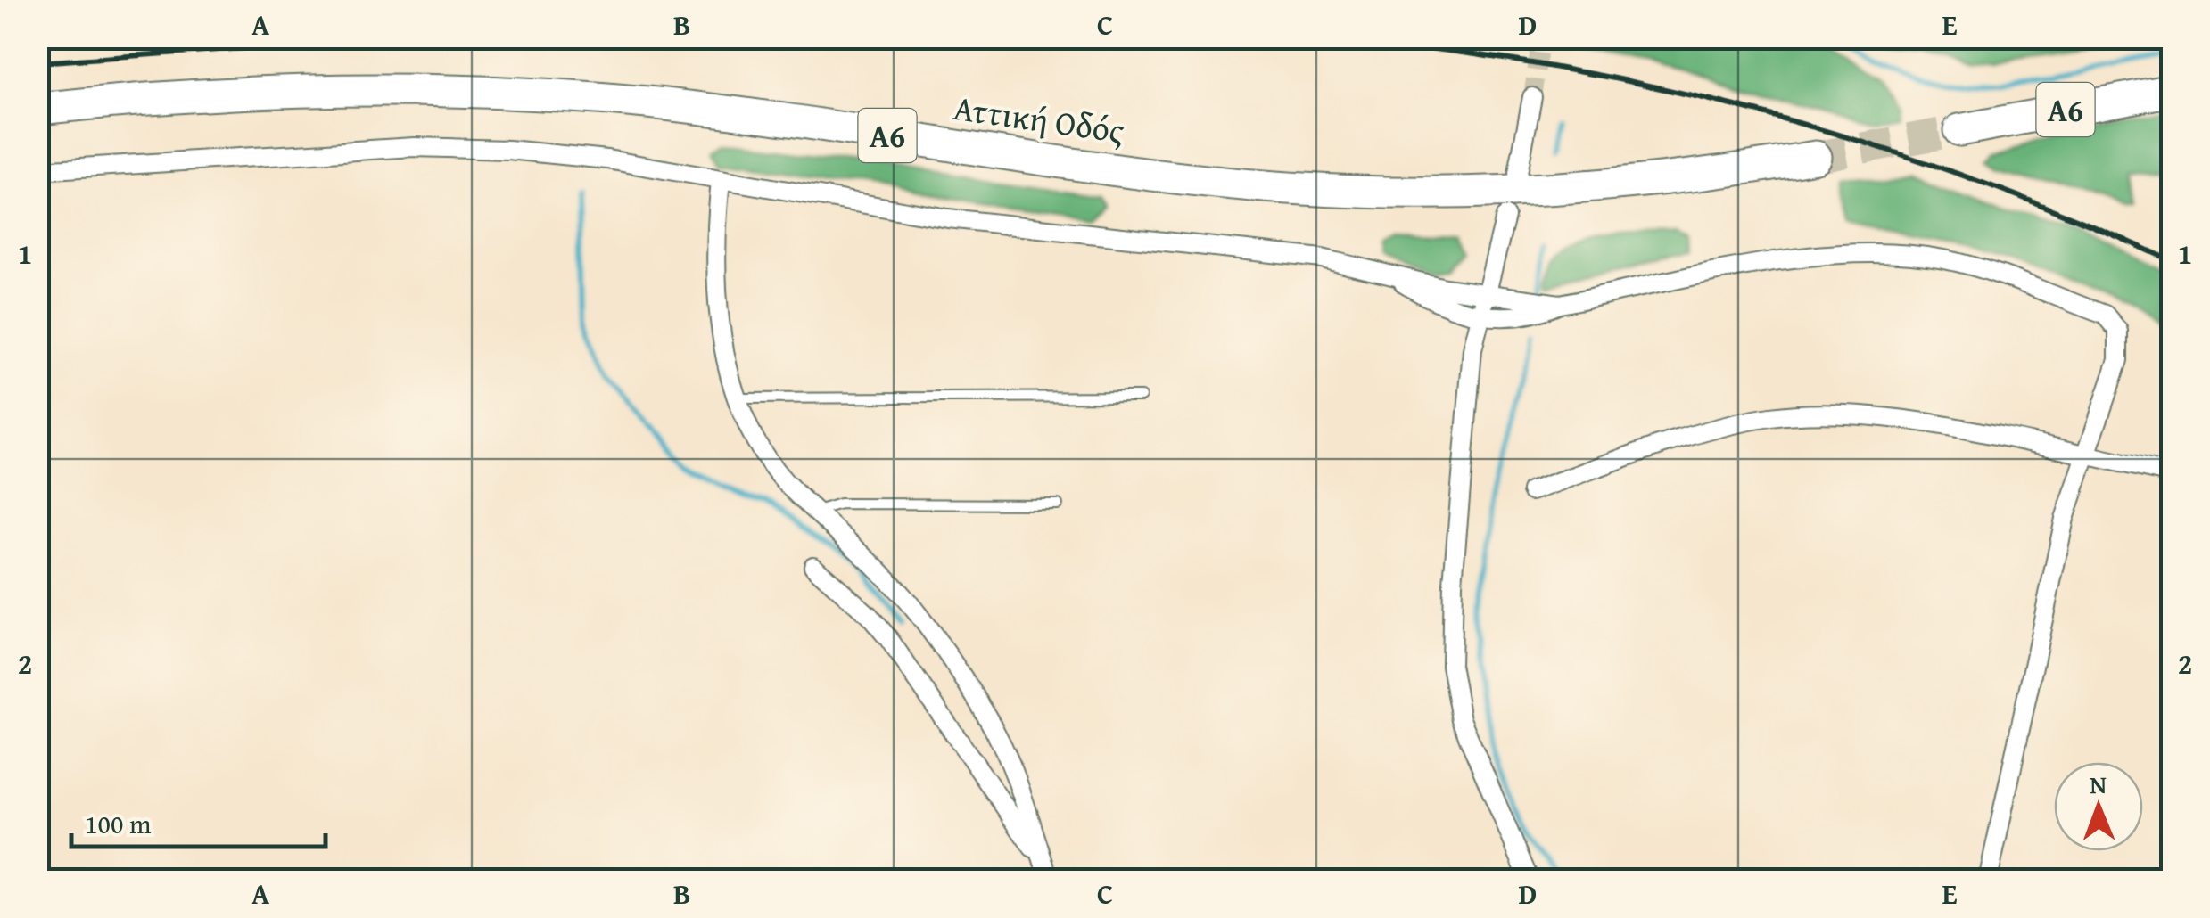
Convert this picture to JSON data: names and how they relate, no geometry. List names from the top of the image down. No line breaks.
{"streets":{"highway":["Α6","Αττική Οδός"]},"scale_bar":"100 m","north":"top","grid":{"columns":["A","B","C","D","E"],"rows":["1","2"]}}
